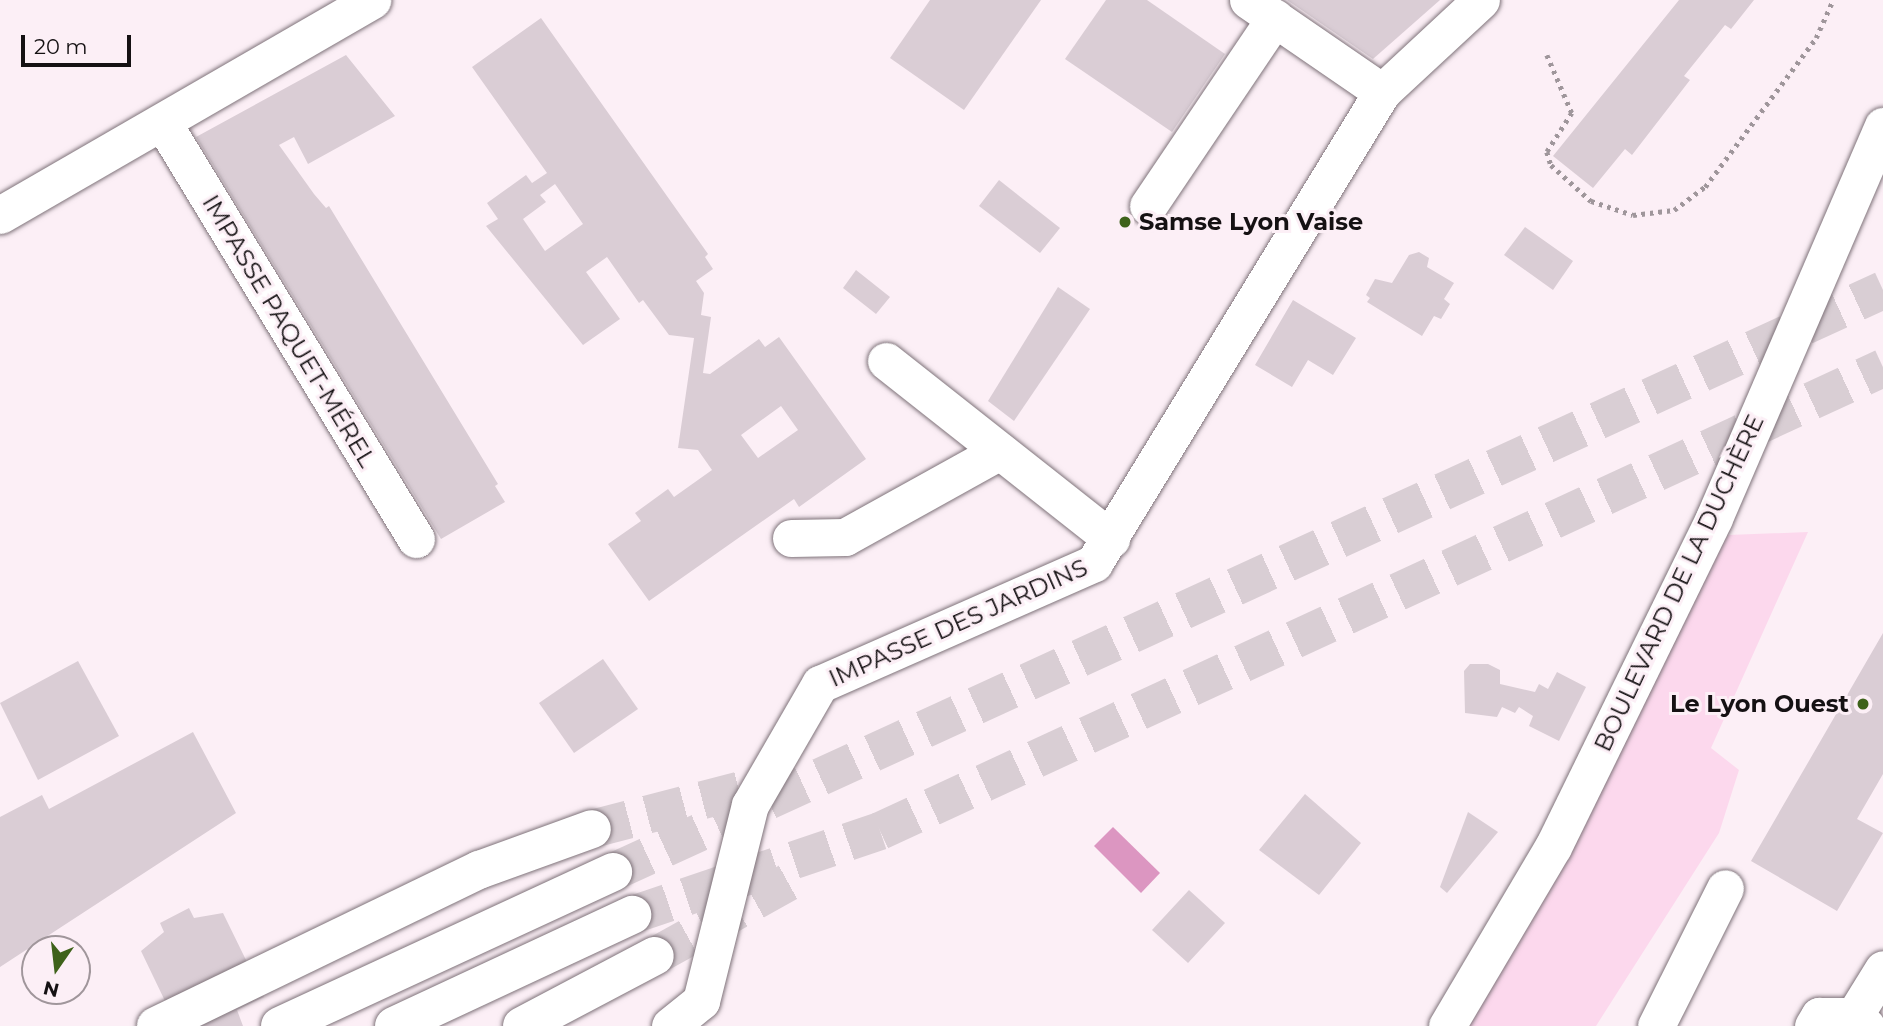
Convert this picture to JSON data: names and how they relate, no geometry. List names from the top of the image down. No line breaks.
{"streets":{"street":["IMPASSE PAQUET-MÉREL","BOULEVARD DE LA DUCHÈRE","IMPASSE DES JARDINS"]},"places":["Samse Lyon Vaise","Le Lyon Ouest"],"scale_bar":"20 m","north":"bottom"}
